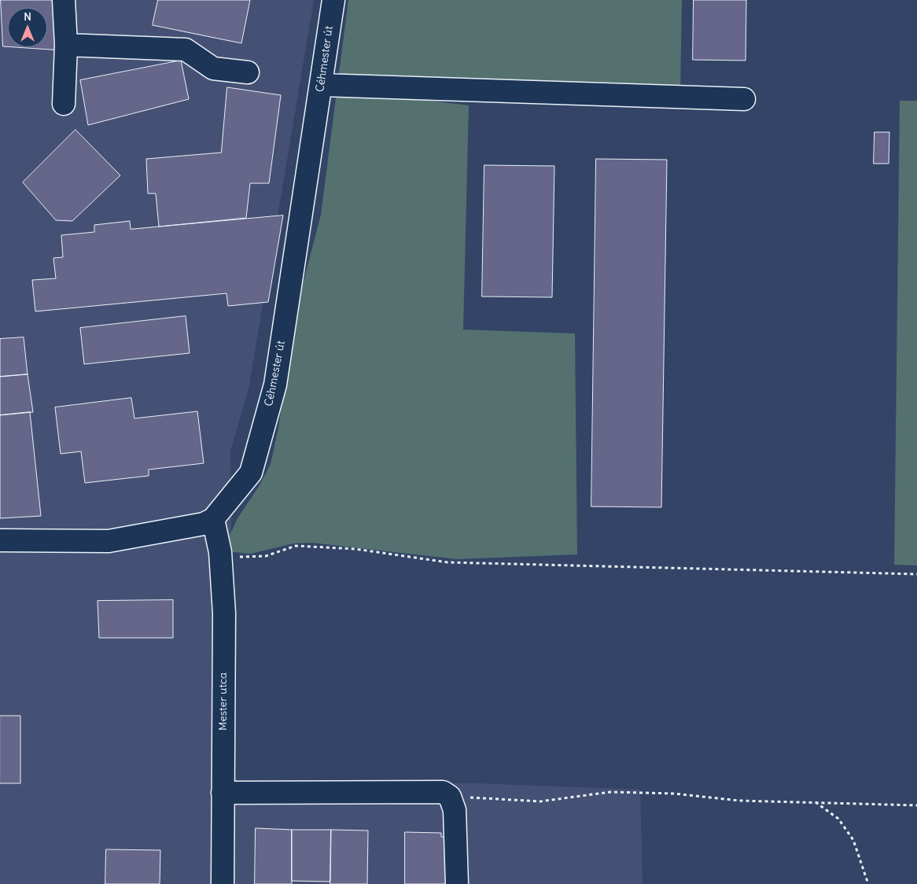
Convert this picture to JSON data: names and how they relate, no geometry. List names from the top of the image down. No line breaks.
{"streets":{"street":["Céhmester út","Mester utca"]},"crossings":[["Céhmester út","Mester utca"]],"north":"top"}
